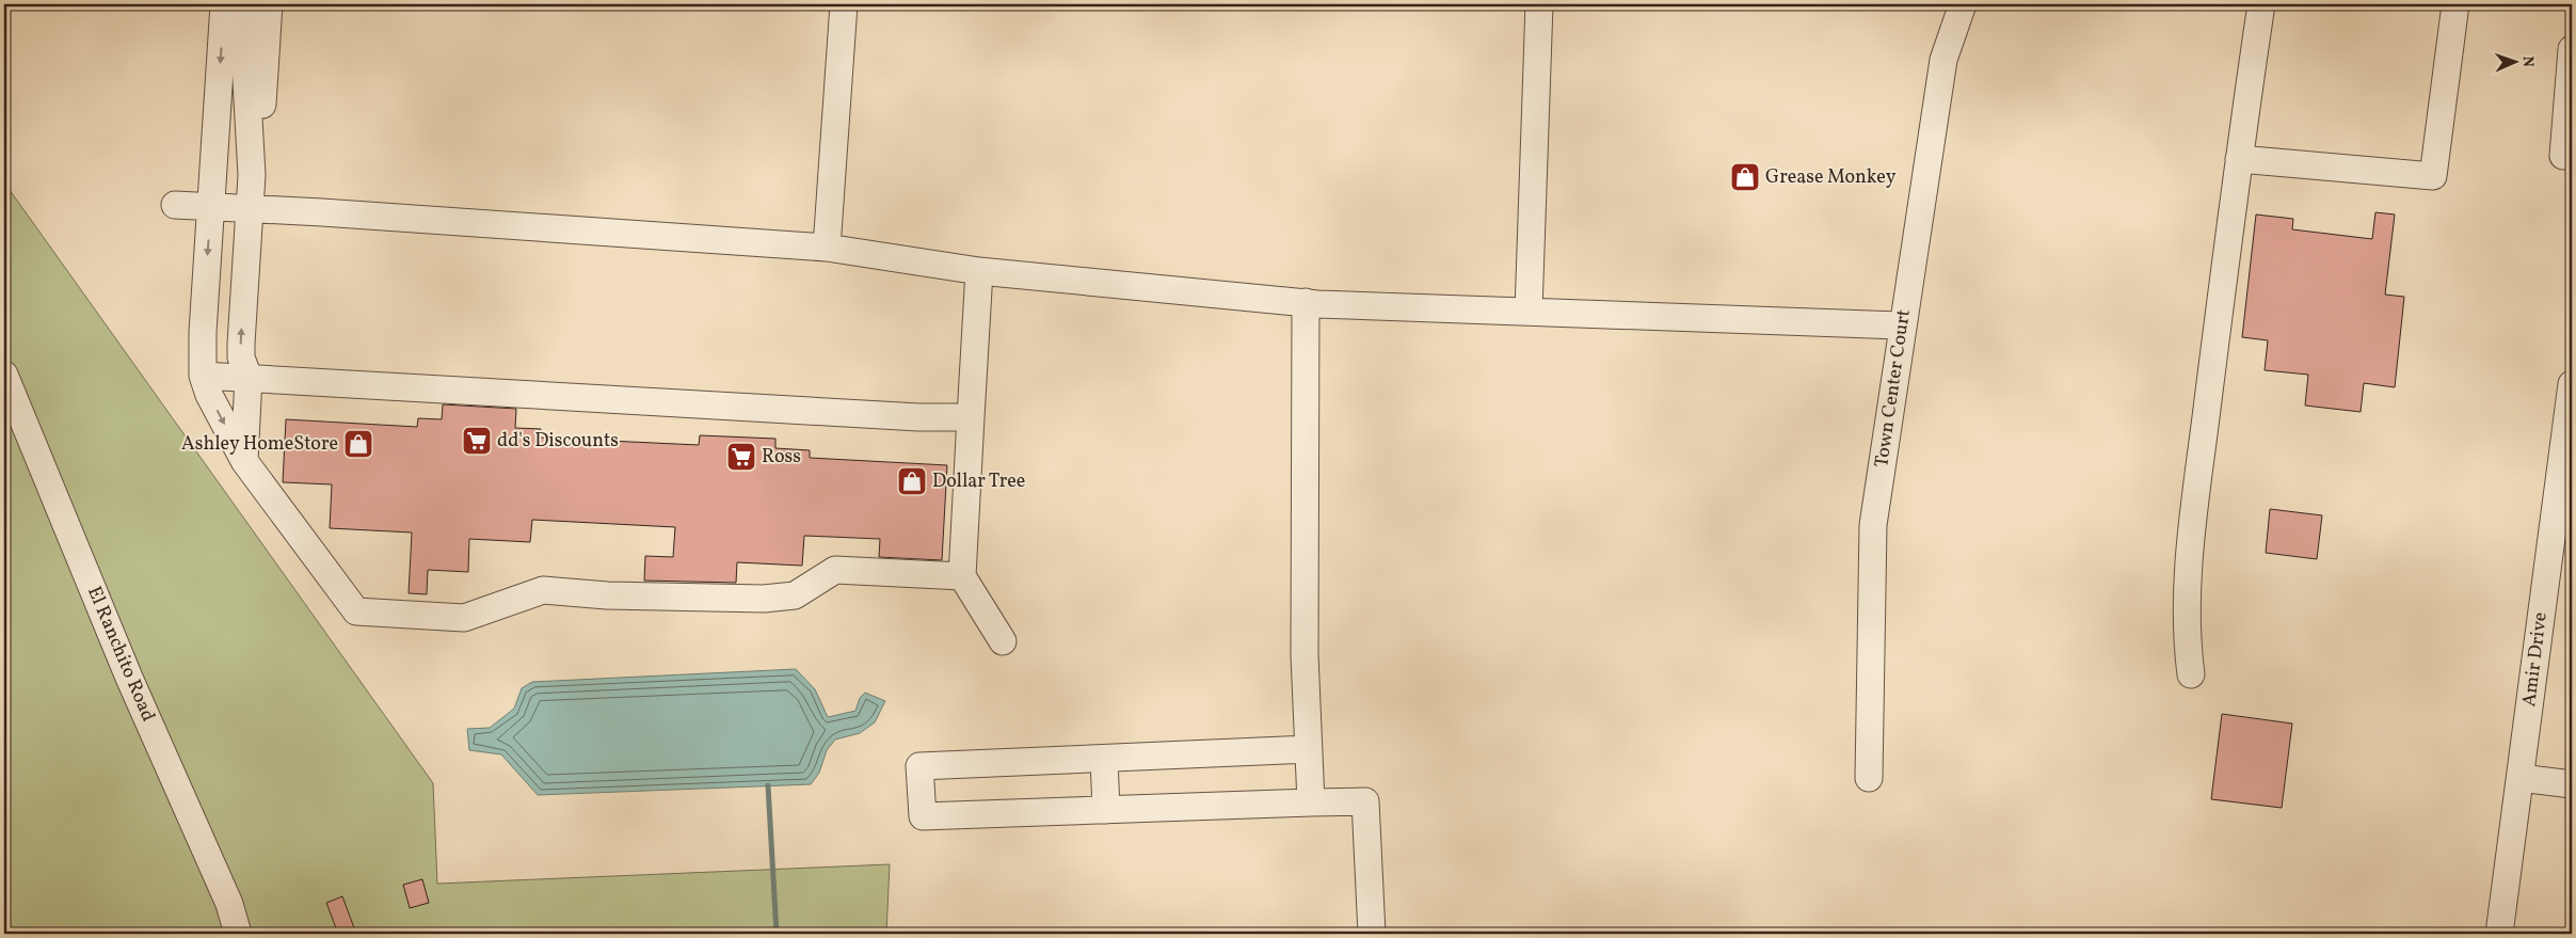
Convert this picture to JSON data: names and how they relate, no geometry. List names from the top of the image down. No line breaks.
{"streets":{"street":["Town Center Court","El Ranchito Road","Amir Drive"]},"places":{"shop":["Grease Monkey","Ashley HomeStore","Dollar Tree"],"supermarket":["dd's Discounts","Ross"]},"north":"right"}
